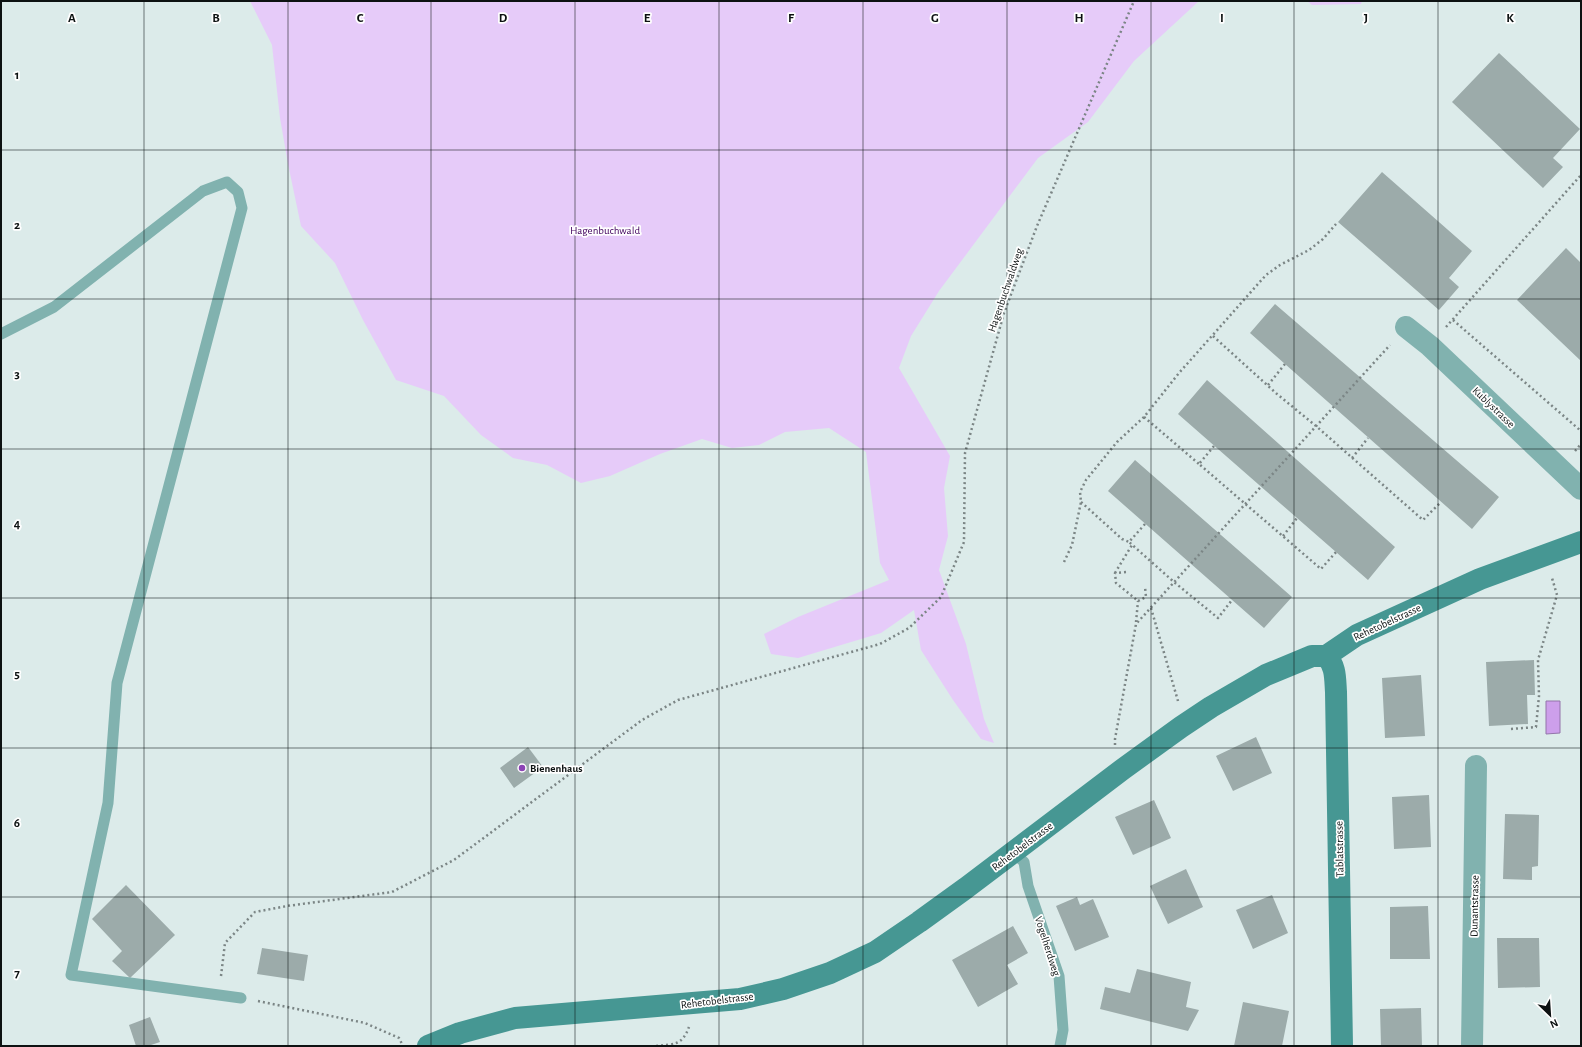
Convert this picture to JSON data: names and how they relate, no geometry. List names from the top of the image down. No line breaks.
{"streets":{"street":["Kublystrasse","Rehetobelstrasse","Tablatstrasse","Dunantstrasse"],"lane":["Vogelherdweg"],"path":["Hagenbuchwaldweg"]},"crossings":[["Rehetobelstrasse","Tablatstrasse"],["Rehetobelstrasse","Vogelherdweg"]],"parks":["Hagenbuchwald"],"places":["Bienenhaus"],"north":"bottom right","grid":{"columns":["A","B","C","D","E","F","G","H","I","J","K"],"rows":["1","2","3","4","5","6","7"]}}
